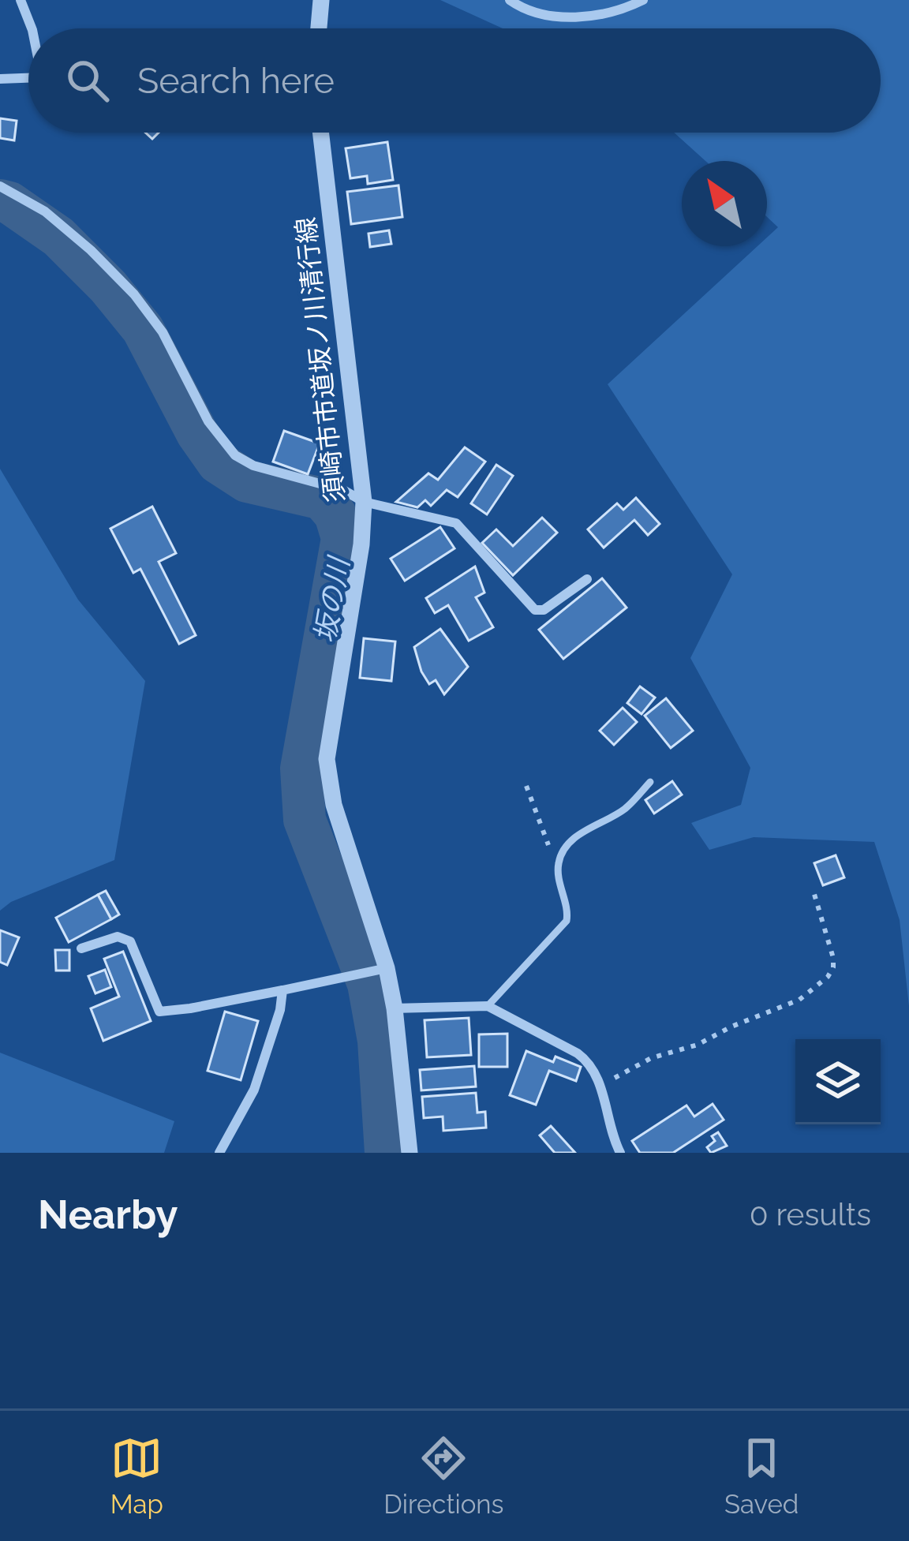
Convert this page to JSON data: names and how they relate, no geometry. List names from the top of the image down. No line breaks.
{"streets":{"street":["須崎市市道坂ノ川清行線"]},"water":["坂の川"],"north":"top left","page":{"search":"Search here","heading":["Nearby","0 results"],"nav":["Map","Directions","Saved"]}}
